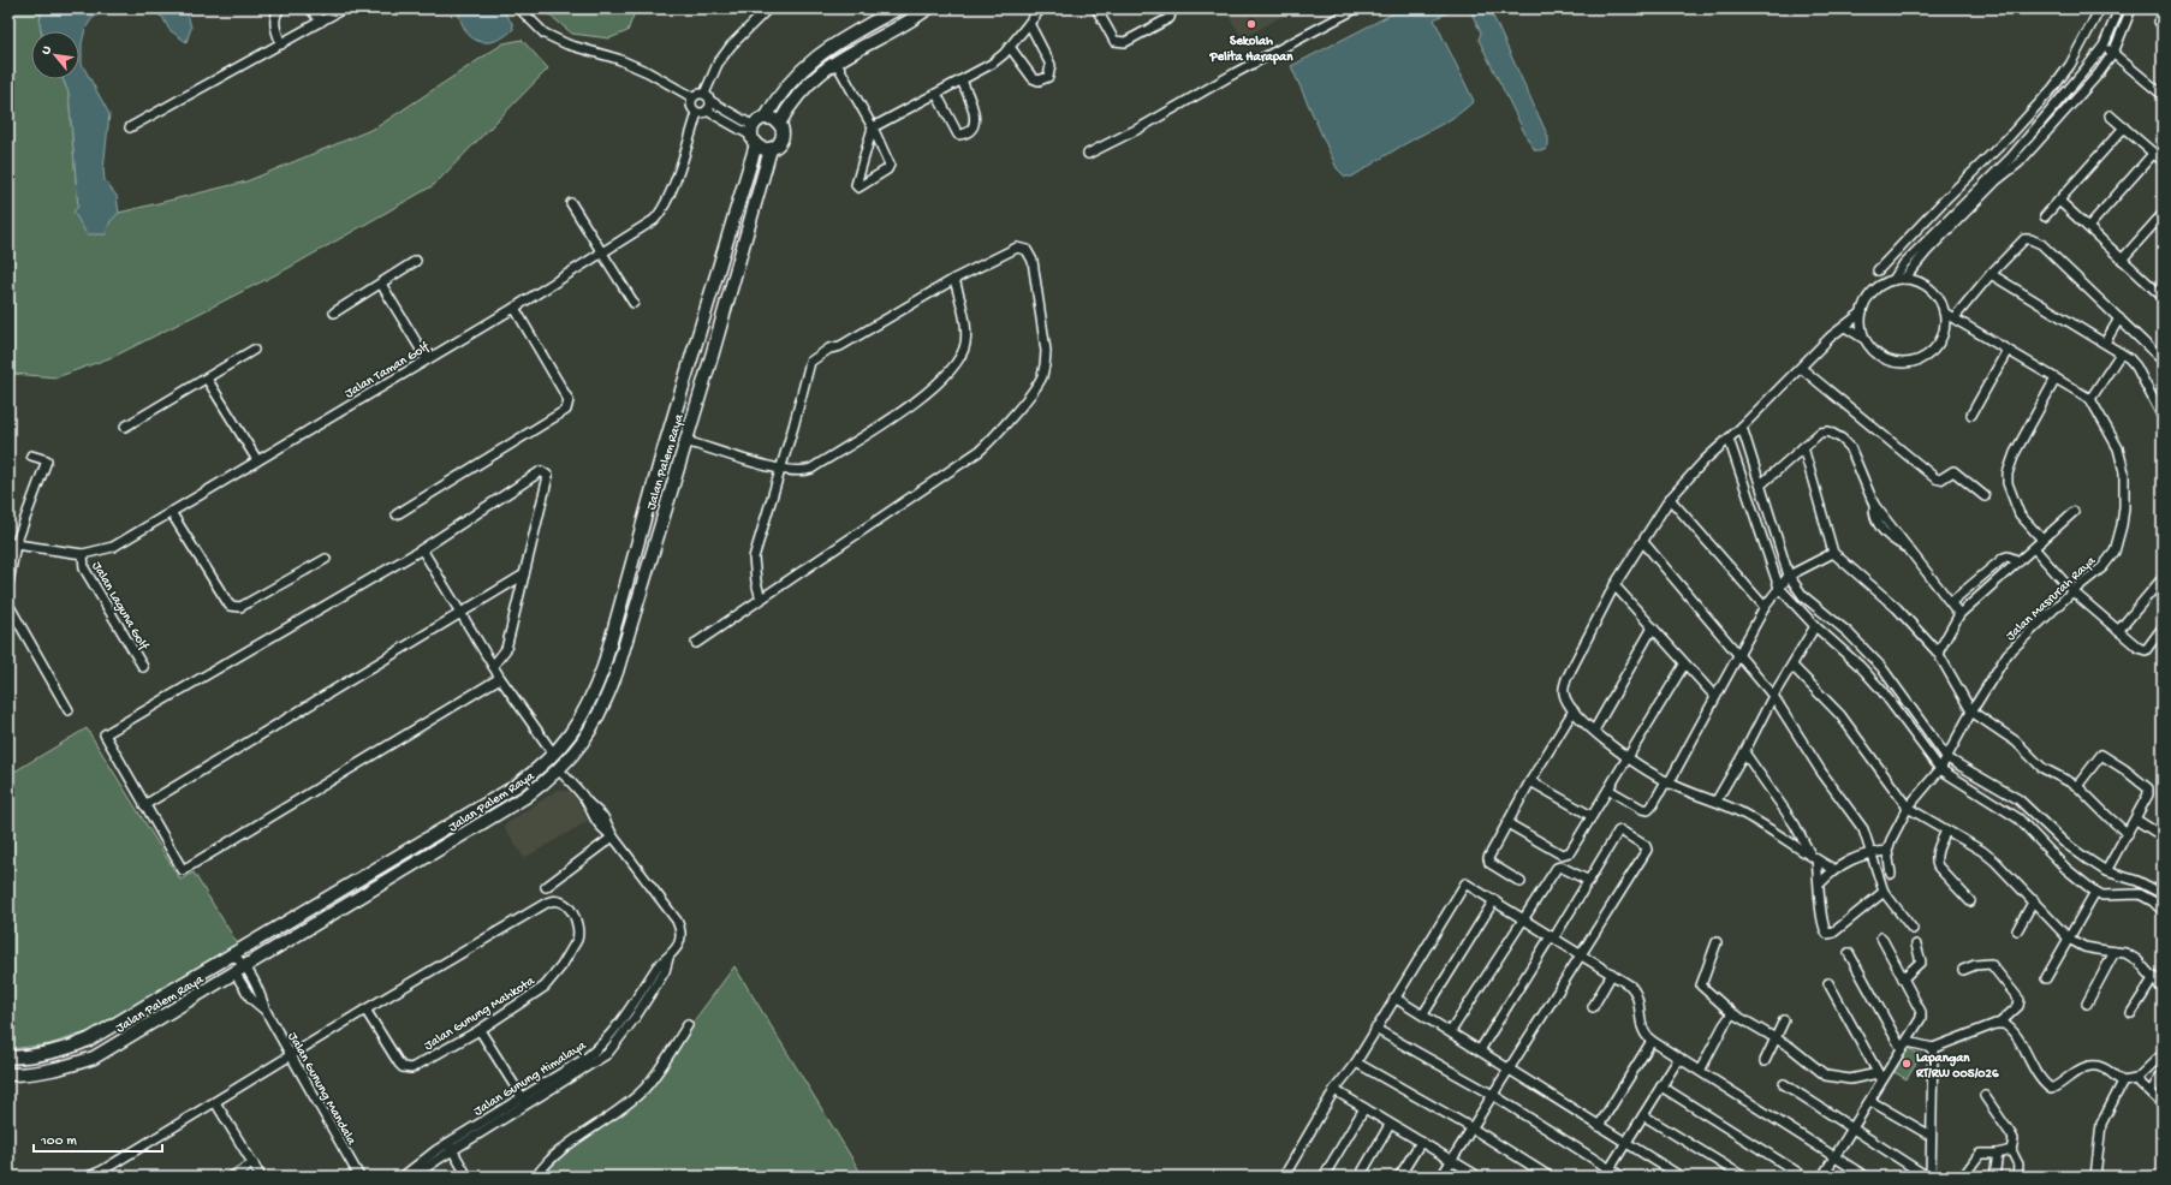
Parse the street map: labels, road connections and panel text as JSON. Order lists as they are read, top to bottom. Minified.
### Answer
{"streets":{"street":["Jalan Taman Golf","Jalan Palem Raya","Jalan Masrurah Raya","Jalan Laguna Golf","Jalan Gunung Mahkota","Jalan Gunung Himalaya","Jalan Gunung Mandala"]},"crossings":[["Jalan Taman Golf","Jalan Laguna Golf"],["Jalan Palem Raya","Jalan Gunung Himalaya"],["Jalan Palem Raya","Jalan Gunung Mandala"],["Jalan Gunung Mahkota","Jalan Gunung Mandala"]],"places":["Sekolah Pelita Harapan","Lapangan RT/RW 005/026"],"scale_bar":"100 m","north":"top left"}
